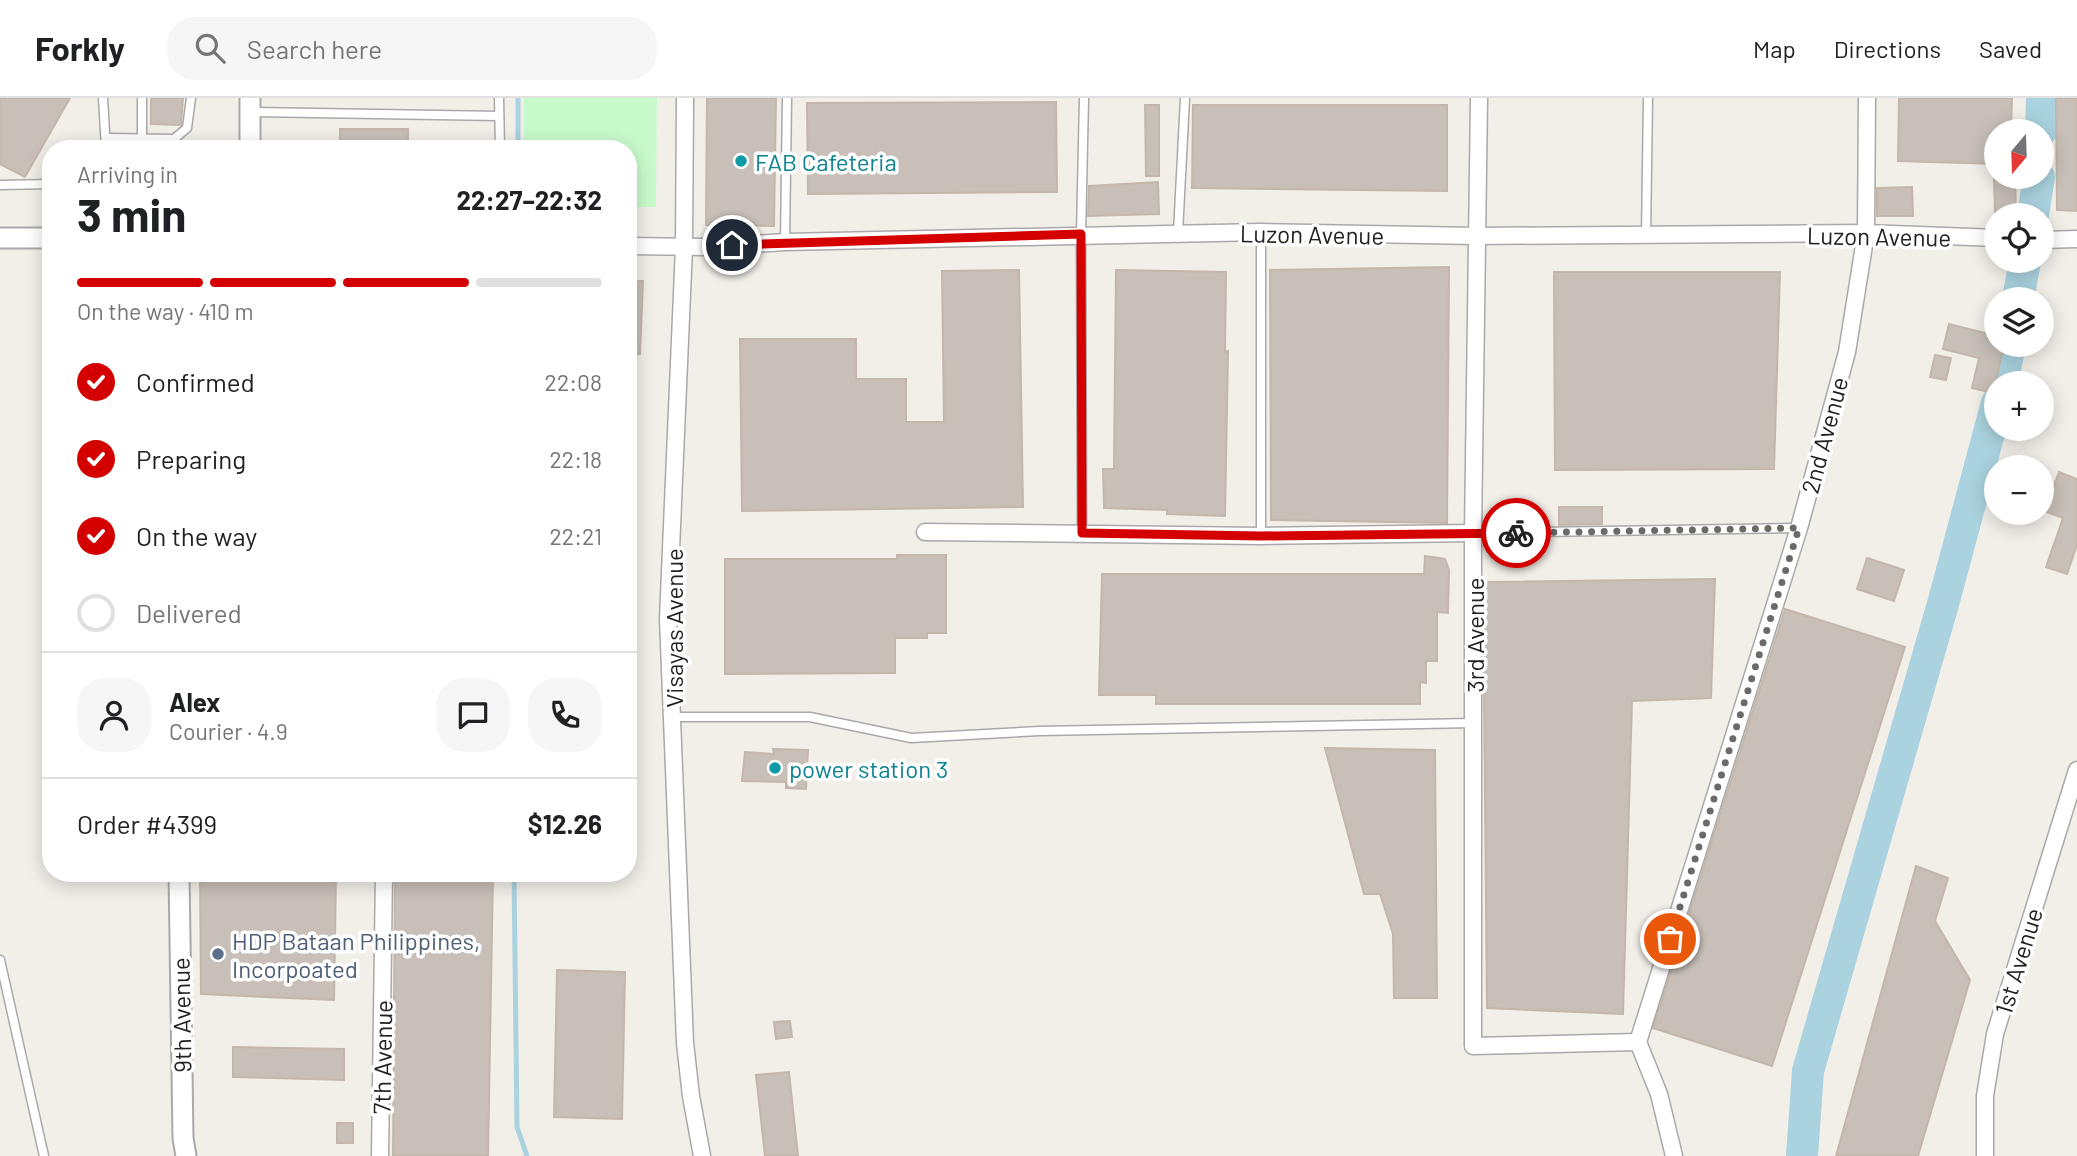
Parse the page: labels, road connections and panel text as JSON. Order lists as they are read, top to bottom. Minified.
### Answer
{"streets":{"street":["Luzon Avenue","2nd Avenue","Visayas Avenue","3rd Avenue","1st Avenue","9th Avenue","7th Avenue"]},"crossings":[["Luzon Avenue","2nd Avenue"],["Luzon Avenue","Visayas Avenue"],["Luzon Avenue","3rd Avenue"],["2nd Avenue","3rd Avenue"]],"places":["FAB Cafeteria","power station 3","HDP Bataan Philippines, Incorpoated"],"north":"bottom","page":{"header":"Forkly","search":"Search here","nav":["Map","Directions","Saved"],"map_buttons":["+","−"],"heading":["3 min","Arriving in","22:27–22:32"],"panel":["Alex","Courier · 4.9","Order #4399","$12.26"],"bar":"On the way · 410 m","list":[["Confirmed","22:08"],["Preparing","22:18"],["On the way","22:21"],"Delivered"]}}
